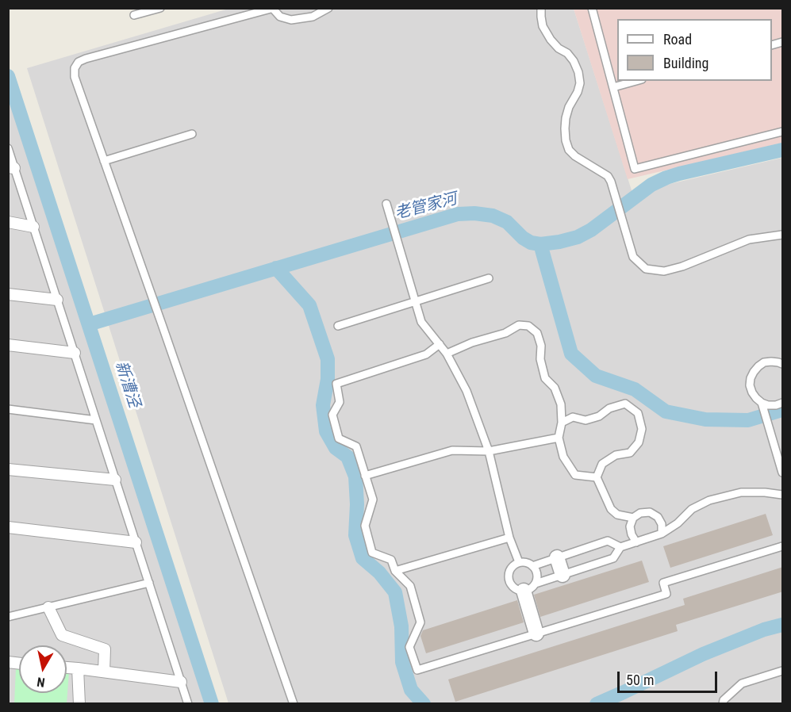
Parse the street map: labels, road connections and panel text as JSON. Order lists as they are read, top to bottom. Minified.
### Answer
{"water":["老管家河","新漕泾"],"legend":["Road","Building"],"scale_bar":"50 m","north":"bottom"}
